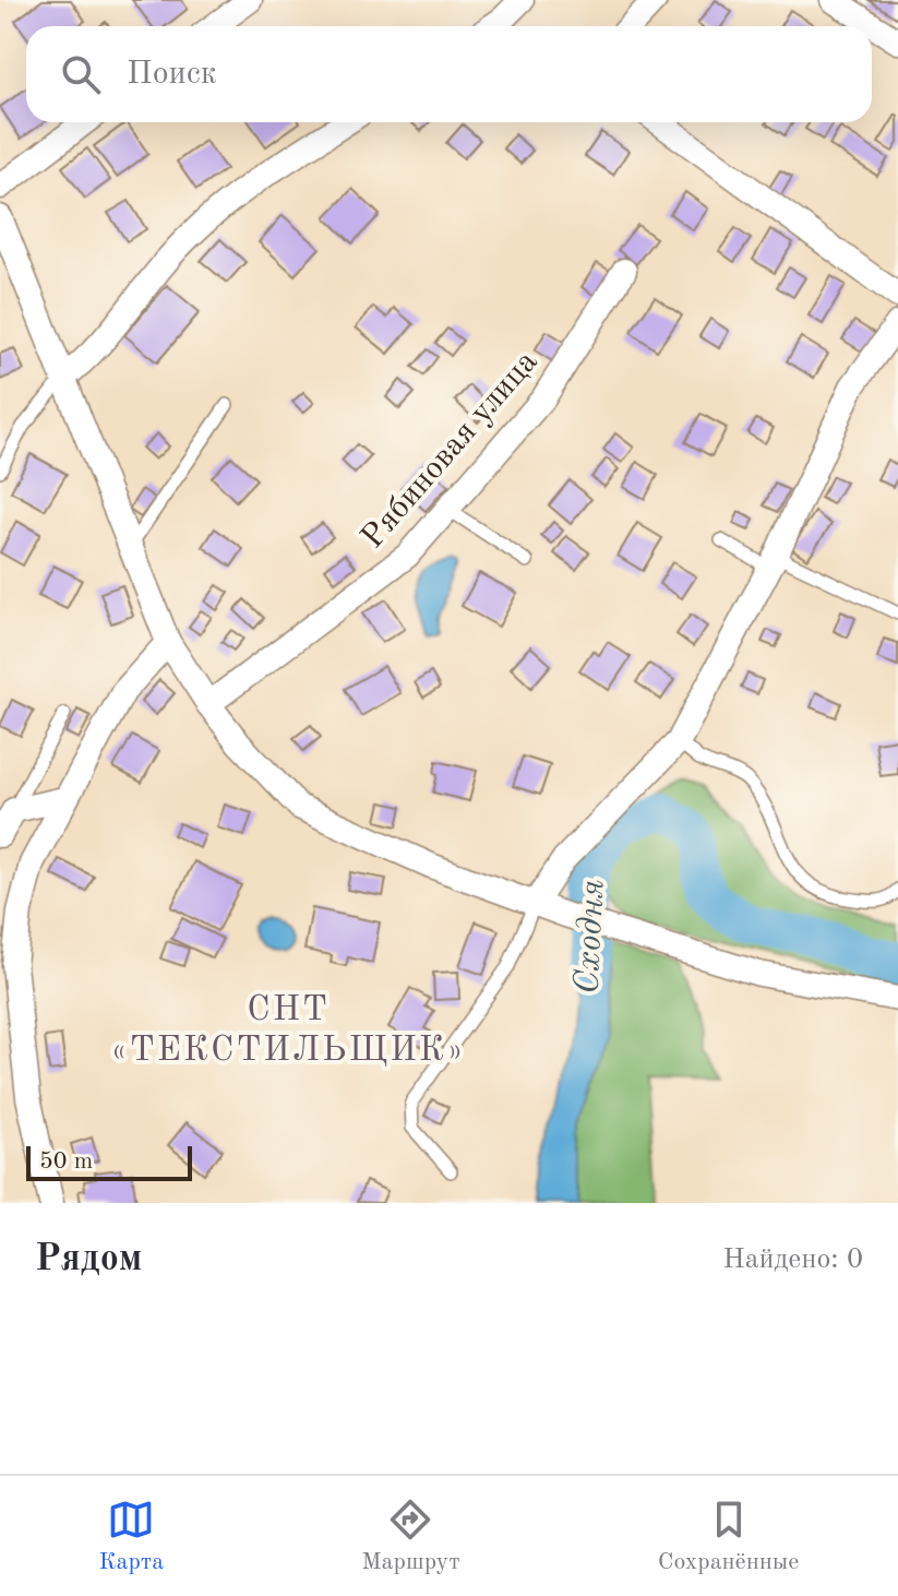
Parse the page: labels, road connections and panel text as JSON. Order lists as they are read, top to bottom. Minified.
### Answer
{"streets":{"street":["Рябиновая улица"]},"districts":["СНТ «ТЕКСТИЛЬЩИК»"],"water":["Сходня"],"scale_bar":"50 m","page":{"search":"Поиск","scale":"50 m","heading":["Рядом","Найдено: 0"],"nav":["Карта","Маршрут","Сохранённые"]}}
